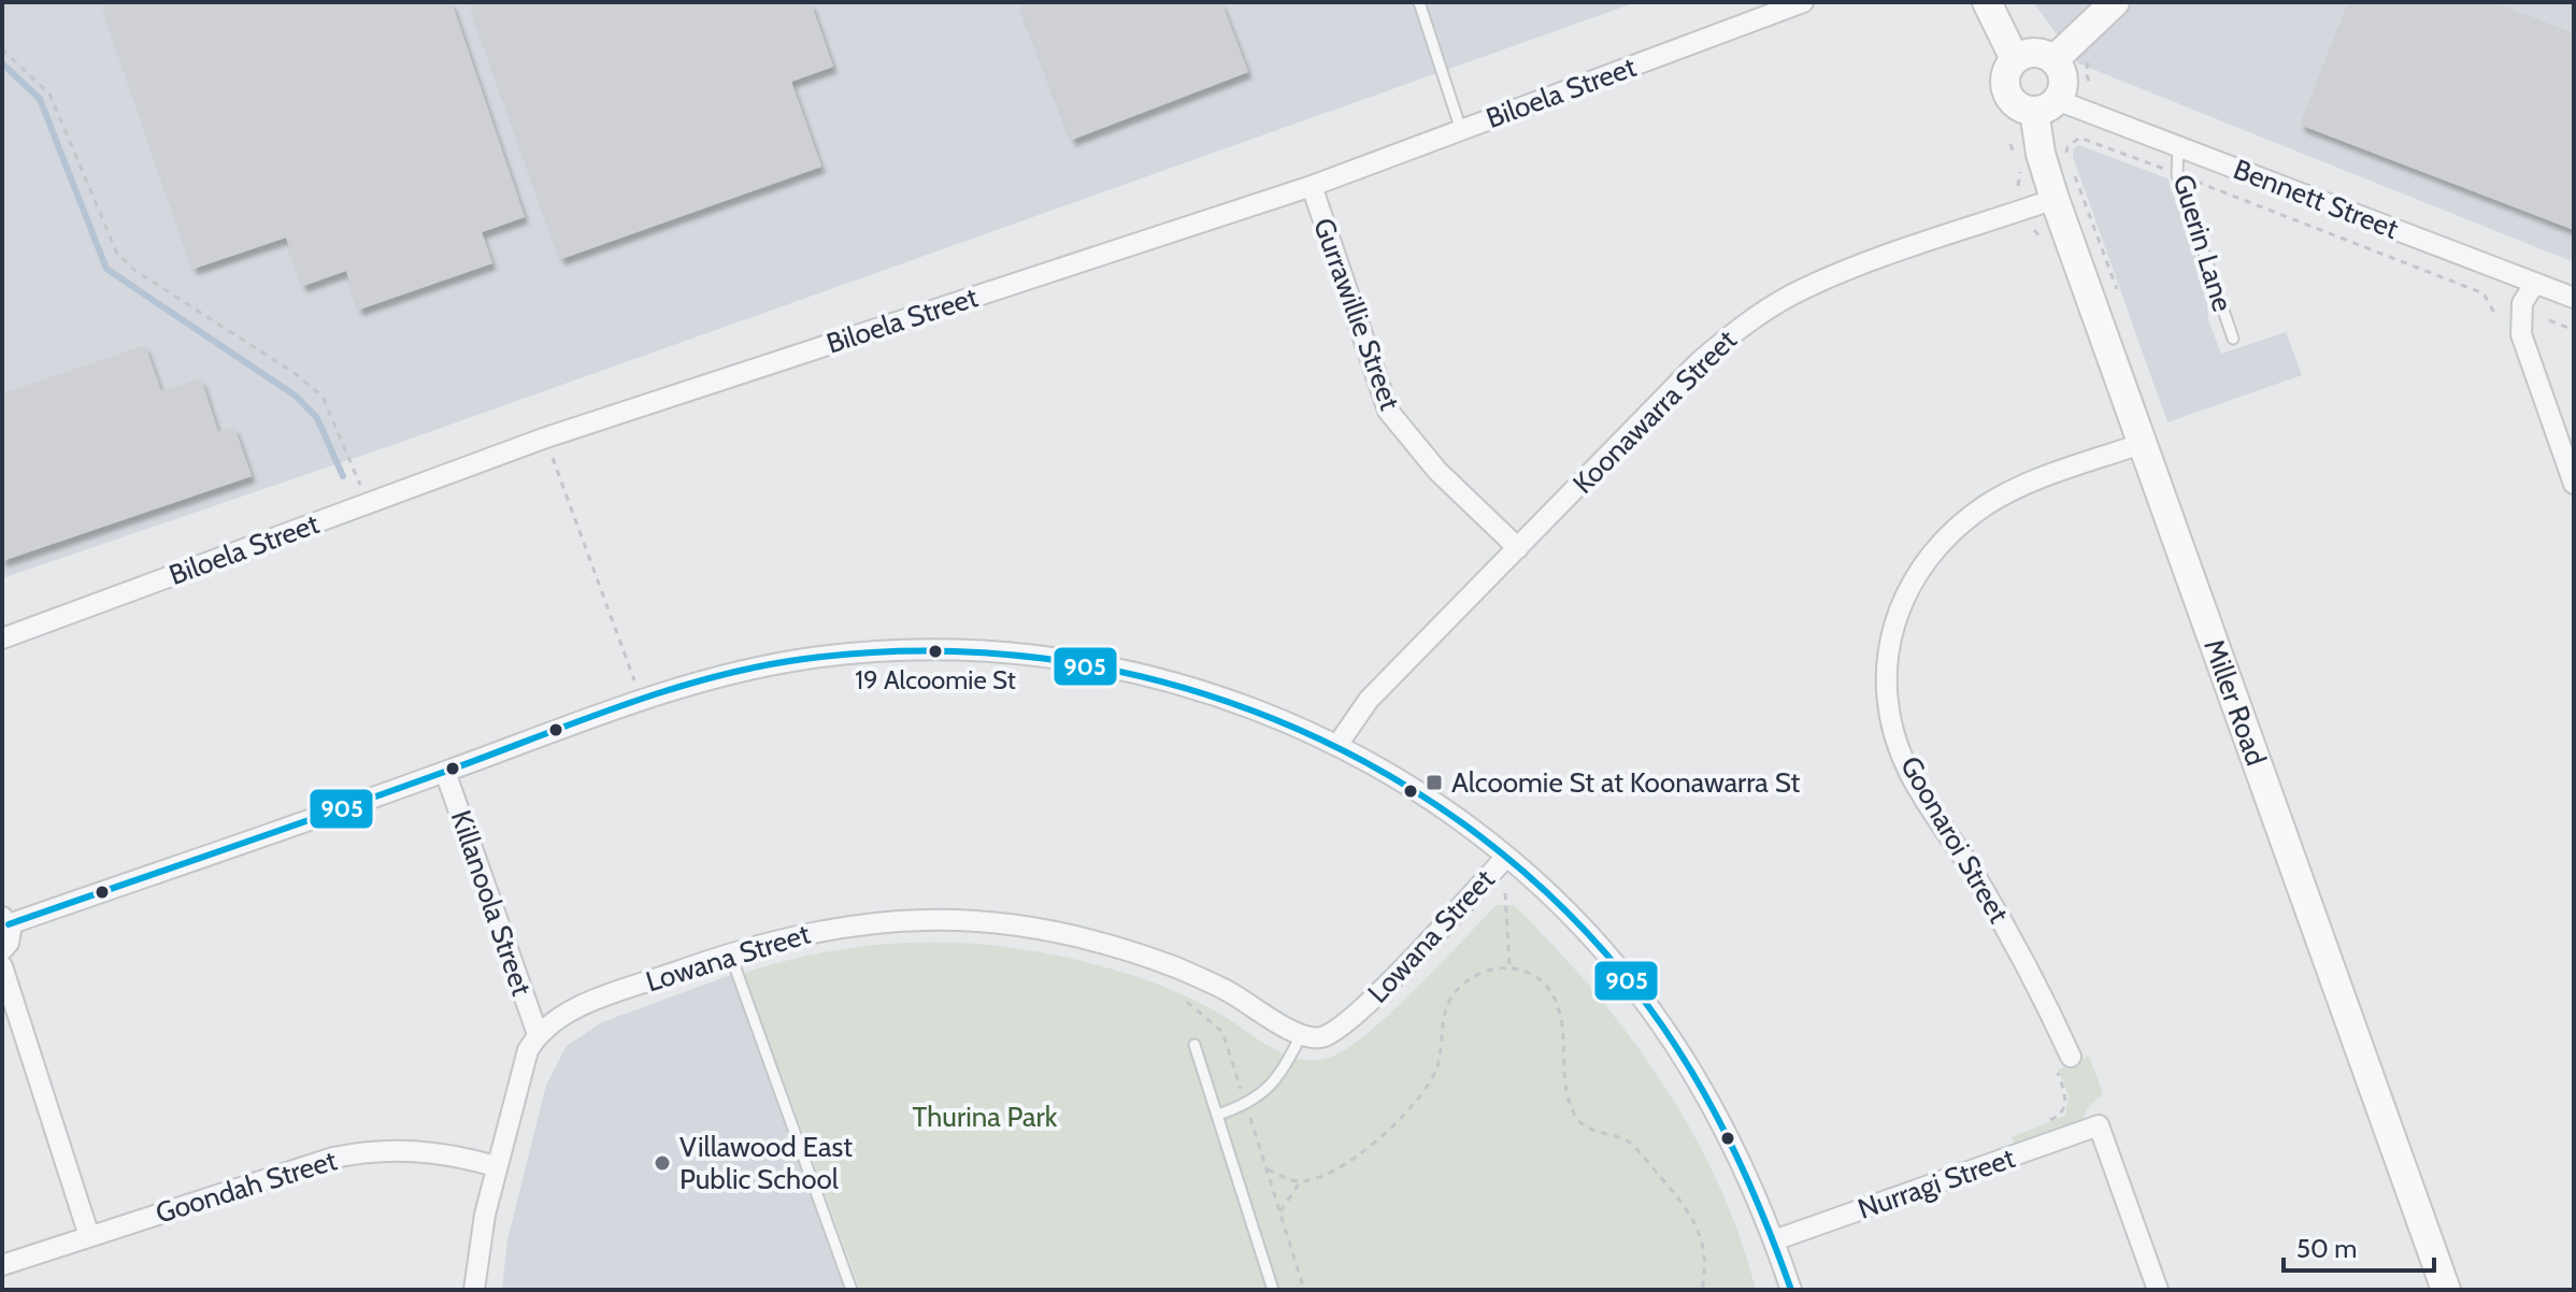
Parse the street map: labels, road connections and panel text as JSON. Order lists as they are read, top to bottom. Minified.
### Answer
{"streets":{"main road":["Miller Road"],"street":["Biloela Street","Bennett Street","Gurrawillie Street","Koonawarra Street","Goonaroi Street","Killanoola Street","Lowana Street","Nurragi Street","Goondah Street"],"lane":["Guerin Lane"]},"crossings":[["Biloela Street","Gurrawillie Street"],["Bennett Street","Guerin Lane"],["Bennett Street","Miller Road"],["Gurrawillie Street","Koonawarra Street"],["Koonawarra Street","Miller Road"],["Miller Road","Goonaroi Street"],["Killanoola Street","Lowana Street"]],"parks":["Thurina Park"],"places":{"other":["19 Alcoomie St","Villawood East Public School"],"transit":["Alcoomie St at Koonawarra St"]},"lines":["transit line 905"],"scale_bar":"50 m"}
